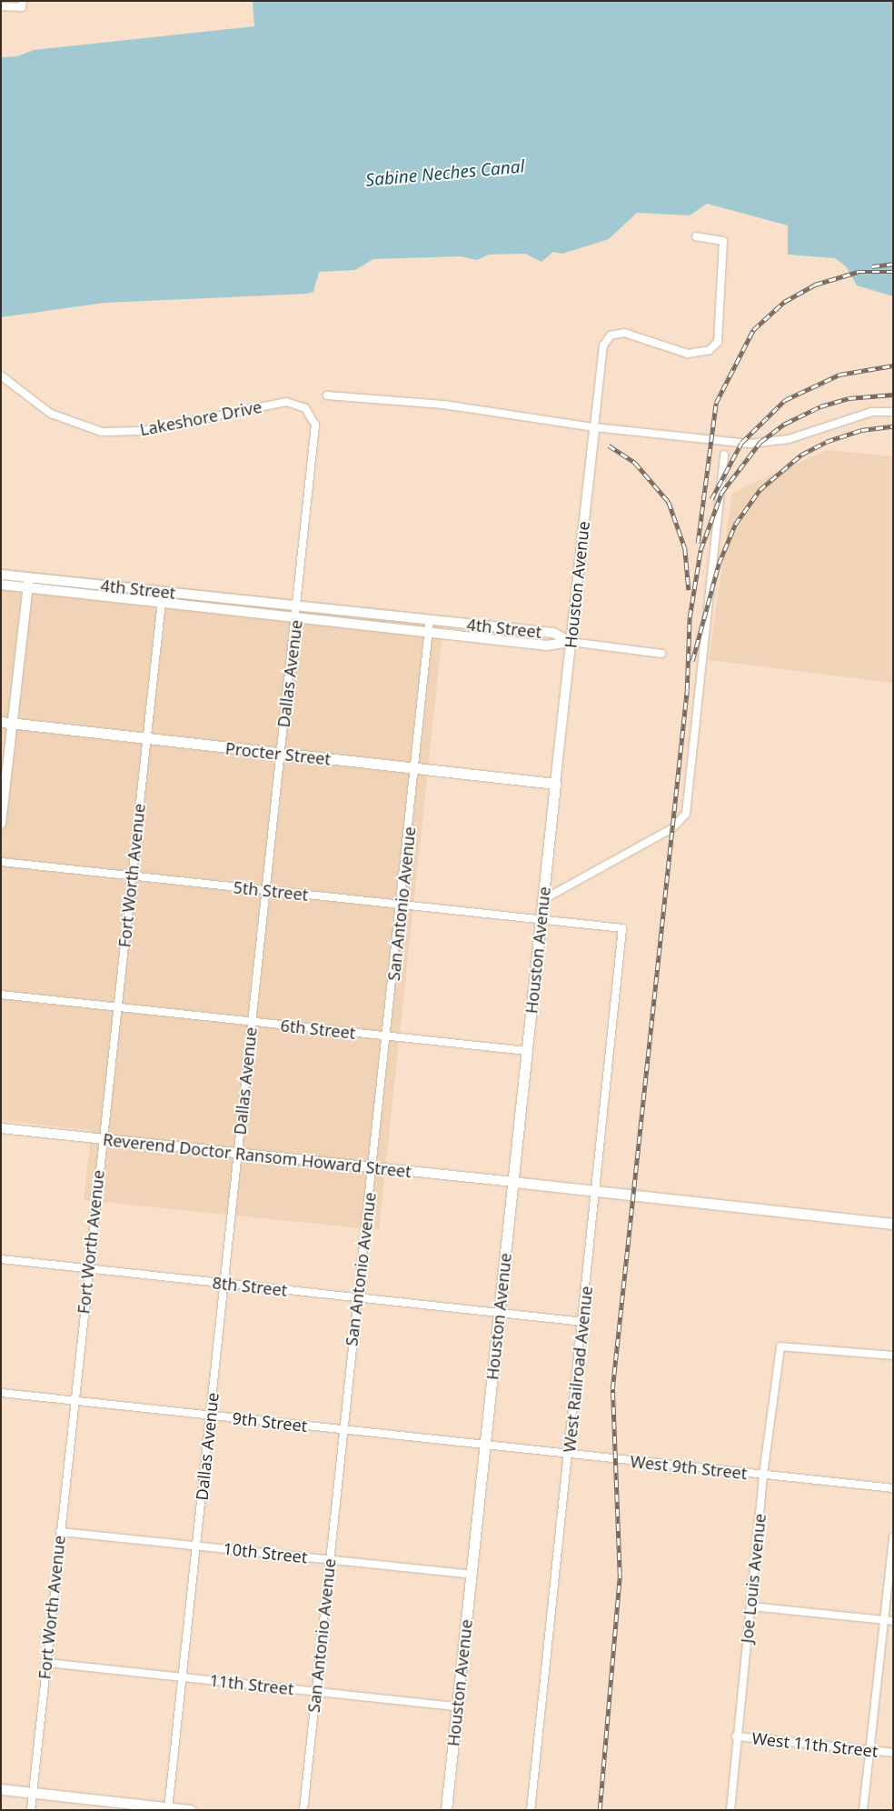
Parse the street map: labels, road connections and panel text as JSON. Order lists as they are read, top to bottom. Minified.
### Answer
{"streets":{"main road":["Houston Avenue","Procter Street"],"street":["Lakeshore Drive","4th Street","Dallas Avenue","Fort Worth Avenue","5th Street","San Antonio Avenue","6th Street","Reverend Doctor Ransom Howard Street","8th Street","West Railroad Avenue","9th Street","West 9th Street","10th Street","Joe Louis Avenue","11th Street","West 11th Street"]},"crossings":[["Lakeshore Drive","Dallas Avenue"],["Houston Avenue","4th Street"],["Houston Avenue","Procter Street"],["Houston Avenue","5th Street"],["Houston Avenue","6th Street"],["Houston Avenue","Reverend Doctor Ransom Howard Street"],["Houston Avenue","8th Street"],["Houston Avenue","9th Street"],["Houston Avenue","West 9th Street"],["Houston Avenue","10th Street"],["Houston Avenue","11th Street"],["4th Street","Dallas Avenue"],["4th Street","Fort Worth Avenue"],["4th Street","San Antonio Avenue"],["Dallas Avenue","Procter Street"],["Dallas Avenue","5th Street"],["Dallas Avenue","6th Street"],["Dallas Avenue","Reverend Doctor Ransom Howard Street"],["Dallas Avenue","8th Street"],["Dallas Avenue","9th Street"],["Dallas Avenue","10th Street"],["Dallas Avenue","11th Street"],["Procter Street","Fort Worth Avenue"],["Procter Street","San Antonio Avenue"],["Fort Worth Avenue","5th Street"],["Fort Worth Avenue","6th Street"],["Fort Worth Avenue","Reverend Doctor Ransom Howard Street"],["Fort Worth Avenue","8th Street"],["Fort Worth Avenue","9th Street"],["Fort Worth Avenue","10th Street"],["Fort Worth Avenue","11th Street"],["5th Street","San Antonio Avenue"],["5th Street","West Railroad Avenue"],["San Antonio Avenue","6th Street"],["San Antonio Avenue","Reverend Doctor Ransom Howard Street"],["San Antonio Avenue","8th Street"],["San Antonio Avenue","9th Street"],["San Antonio Avenue","10th Street"],["San Antonio Avenue","11th Street"],["8th Street","West Railroad Avenue"],["West Railroad Avenue","West 9th Street"],["9th Street","West 9th Street"],["West 9th Street","Joe Louis Avenue"],["Joe Louis Avenue","West 11th Street"]],"water":["Sabine Neches Canal"]}
